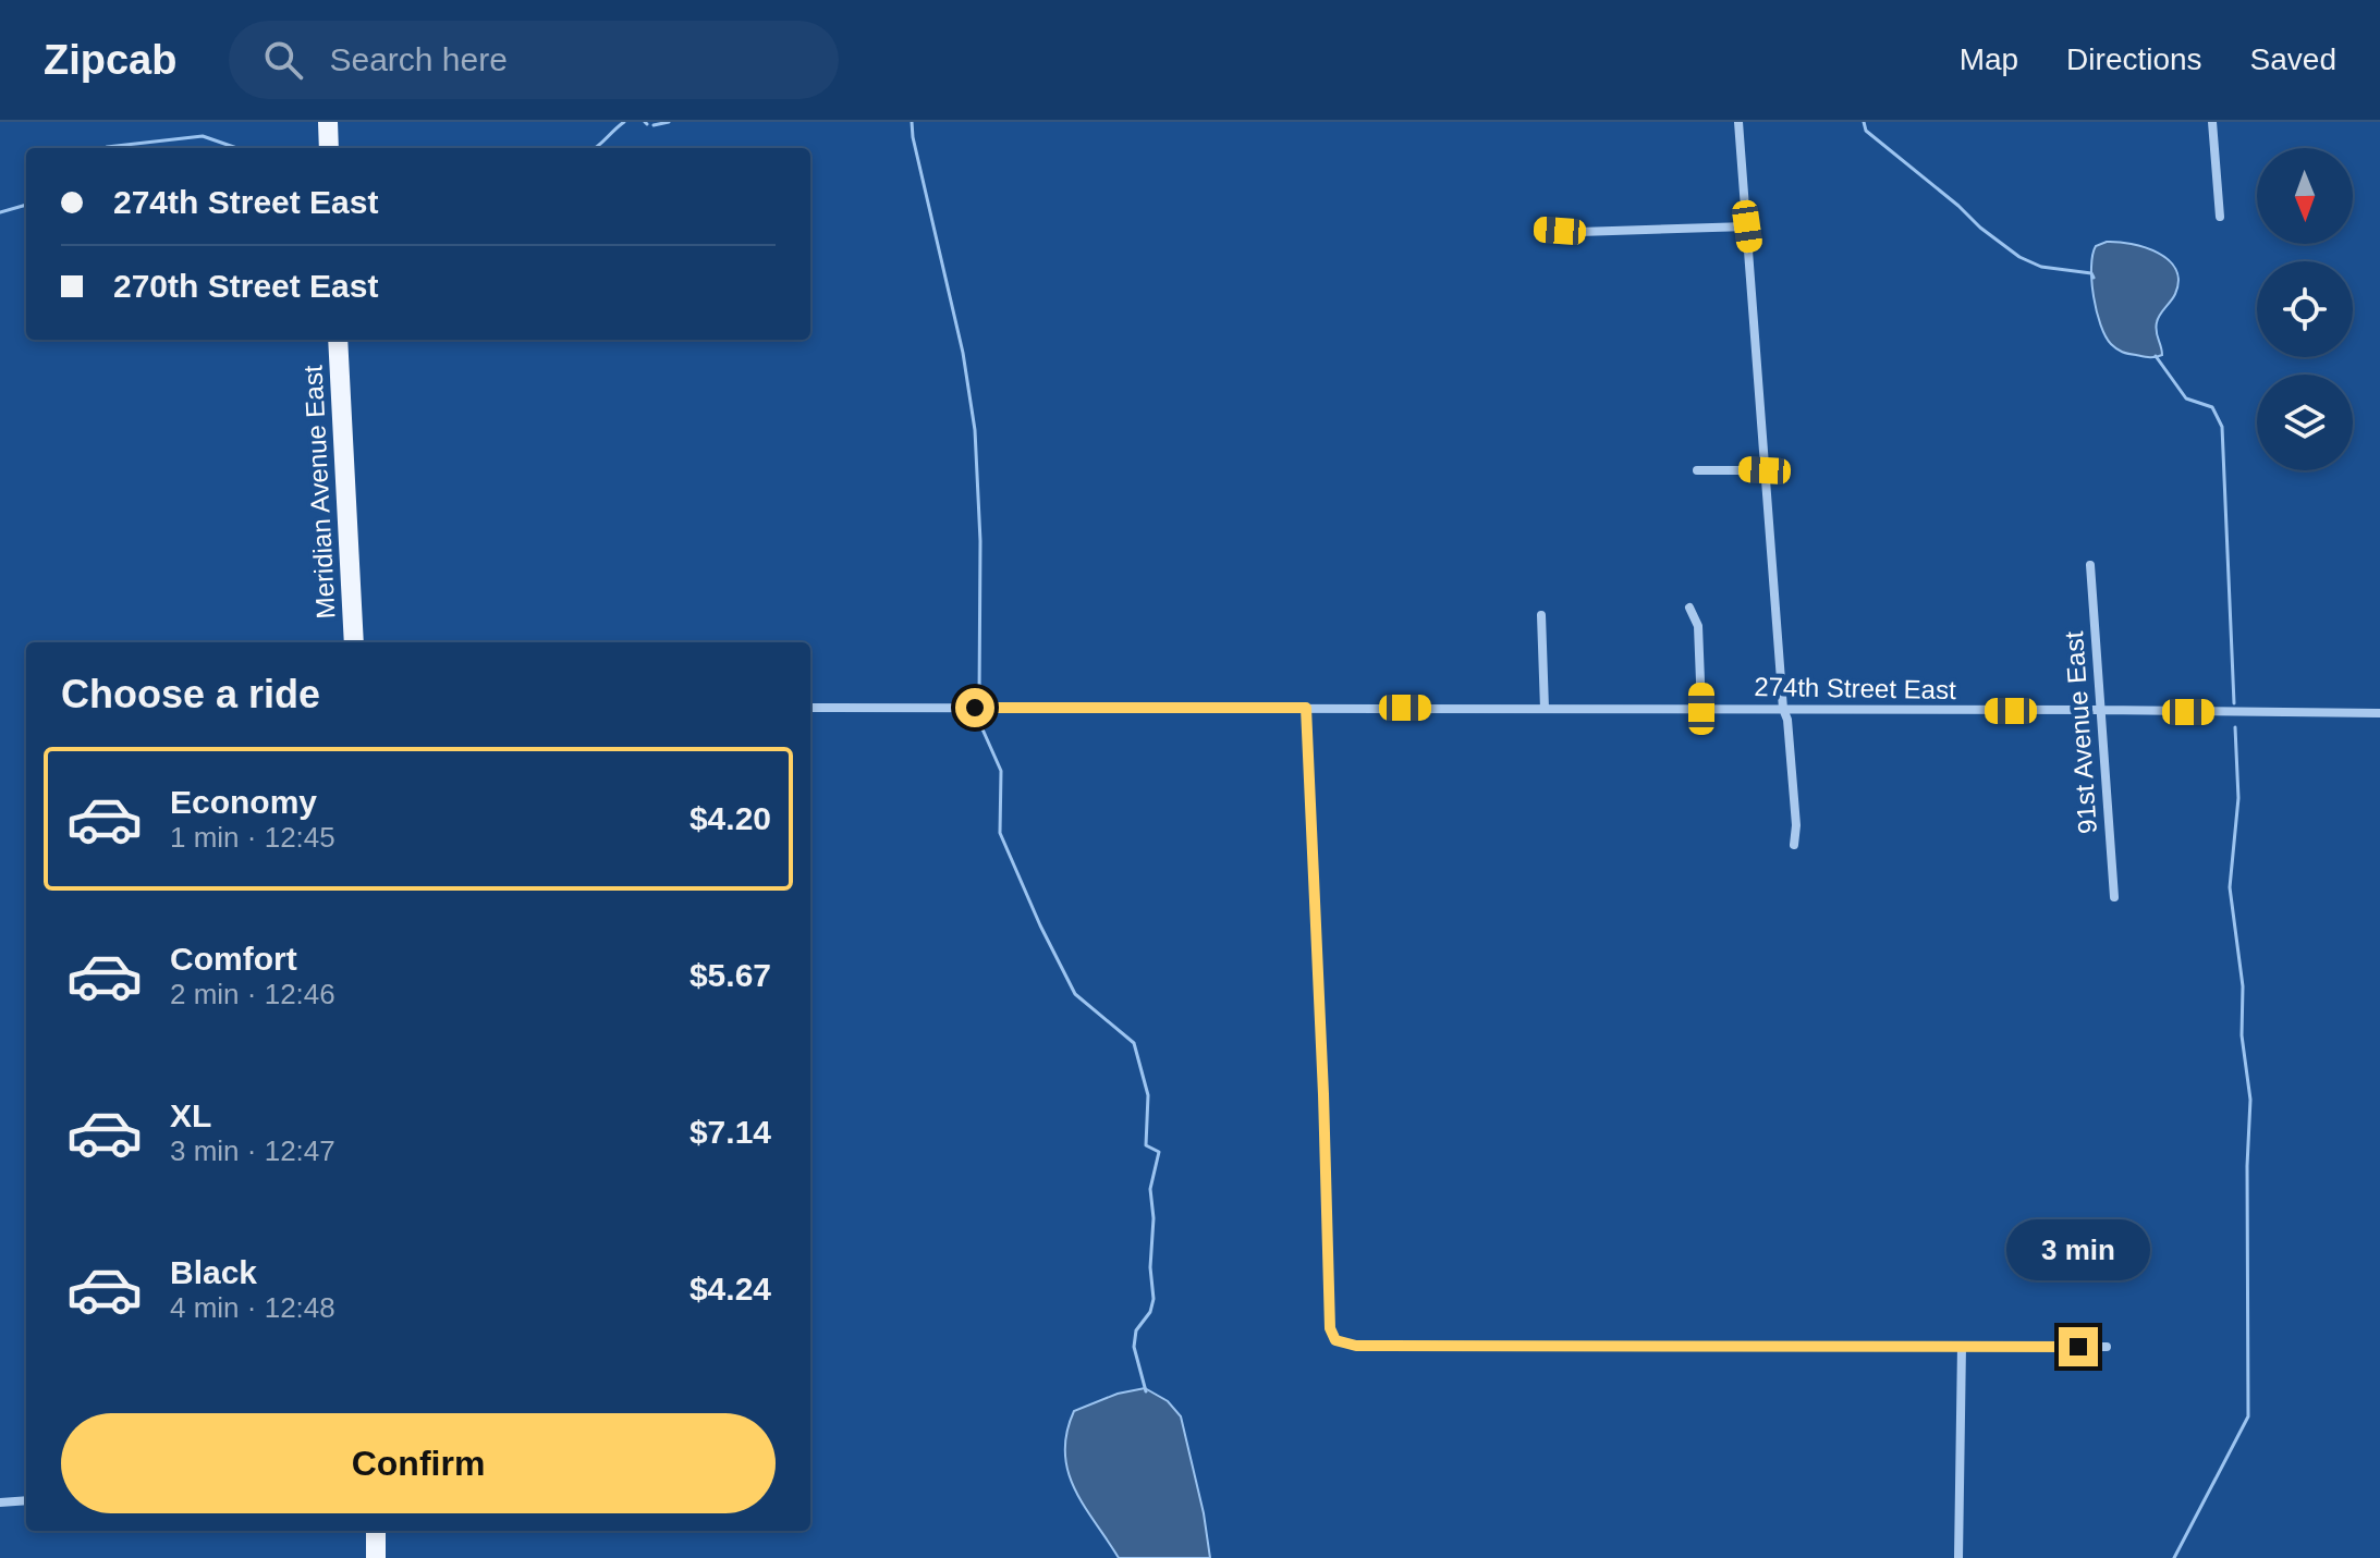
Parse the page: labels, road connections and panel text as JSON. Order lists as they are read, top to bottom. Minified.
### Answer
{"streets":{"main road":["Meridian Avenue East"],"street":["274th Street East","91st Avenue East"]},"crossings":[["274th Street East","91st Avenue East"]],"north":"bottom","page":{"header":"Zipcab","search":"Search here","nav":["Map","Directions","Saved"],"banner":["274th Street East","270th Street East"],"heading":"Choose a ride","list":[{"name":"Economy","note":"1 min · 12:45","value":"$4.20"},{"name":"Comfort","note":"2 min · 12:46","value":"$5.67"},{"name":"XL","note":"3 min · 12:47","value":"$7.14"},{"name":"Black","note":"4 min · 12:48","value":"$4.24"}],"bubble":"3 min","buttons":"Confirm"}}
